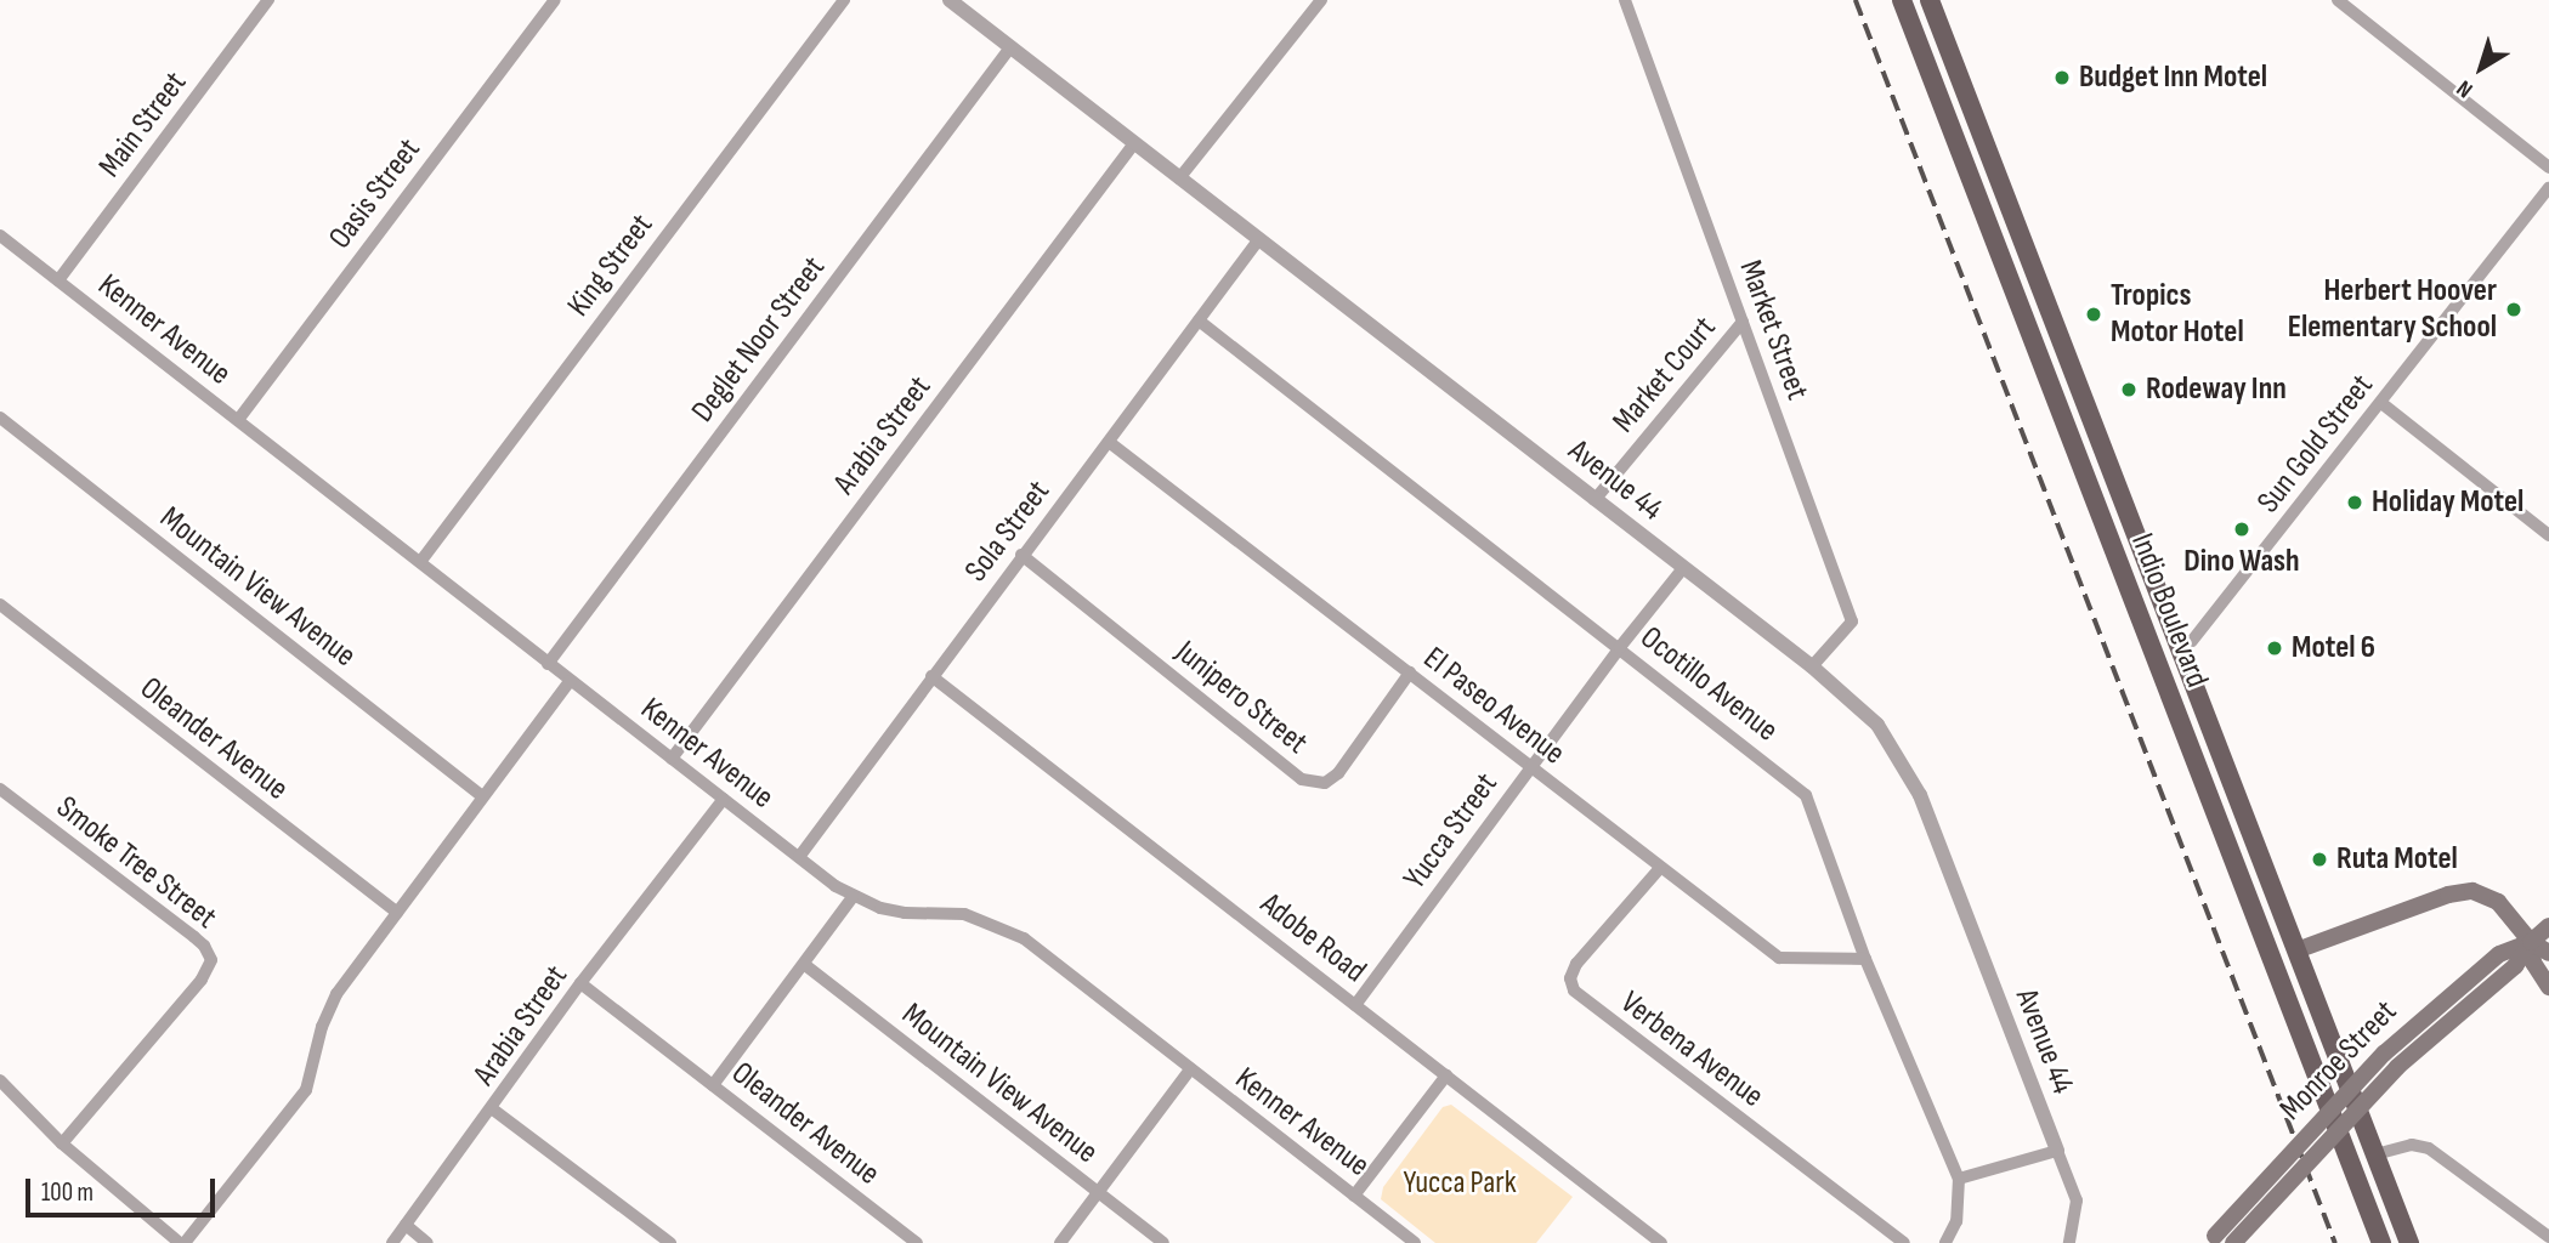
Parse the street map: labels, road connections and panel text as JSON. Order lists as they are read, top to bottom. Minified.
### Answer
{"streets":{"main road":["Indio Boulevard","Monroe Street"],"street":["Main Street","Oasis Street","King Street","Kenner Avenue","Market Street","Deglet Noor Street","Market Court","Arabia Street","Sun Gold Street","Avenue 44","Sola Street","Mountain View Avenue","Ocotillo Avenue","Junipero Street","El Paseo Avenue","Oleander Avenue","Yucca Street","Smoke Tree Street","Adobe Road","Verbena Avenue"]},"crossings":[["Main Street","Kenner Avenue"],["Oasis Street","Kenner Avenue"],["King Street","Kenner Avenue"],["Kenner Avenue","Deglet Noor Street"],["Kenner Avenue","Arabia Street"],["Kenner Avenue","Sola Street"],["Market Street","Market Court"],["Market Street","Avenue 44"],["Deglet Noor Street","Avenue 44"],["Market Court","Avenue 44"],["Arabia Street","Avenue 44"],["Arabia Street","Oleander Avenue"],["Sun Gold Street","Indio Boulevard"],["Avenue 44","Sola Street"],["Avenue 44","Yucca Street"],["Sola Street","Ocotillo Avenue"],["Sola Street","Junipero Street"],["Sola Street","El Paseo Avenue"],["Sola Street","Adobe Road"],["Ocotillo Avenue","El Paseo Avenue"],["Ocotillo Avenue","Yucca Street"],["Junipero Street","El Paseo Avenue"],["El Paseo Avenue","Yucca Street"],["El Paseo Avenue","Verbena Avenue"],["Yucca Street","Adobe Road"]],"parks":["Yucca Park"],"places":["Budget Inn Motel","Herbert Hoover Elementary School","Tropics Motor Hotel","Rodeway Inn","Holiday Motel","Dino Wash","Motel 6","Ruta Motel"],"scale_bar":"100 m","north":"bottom left"}
